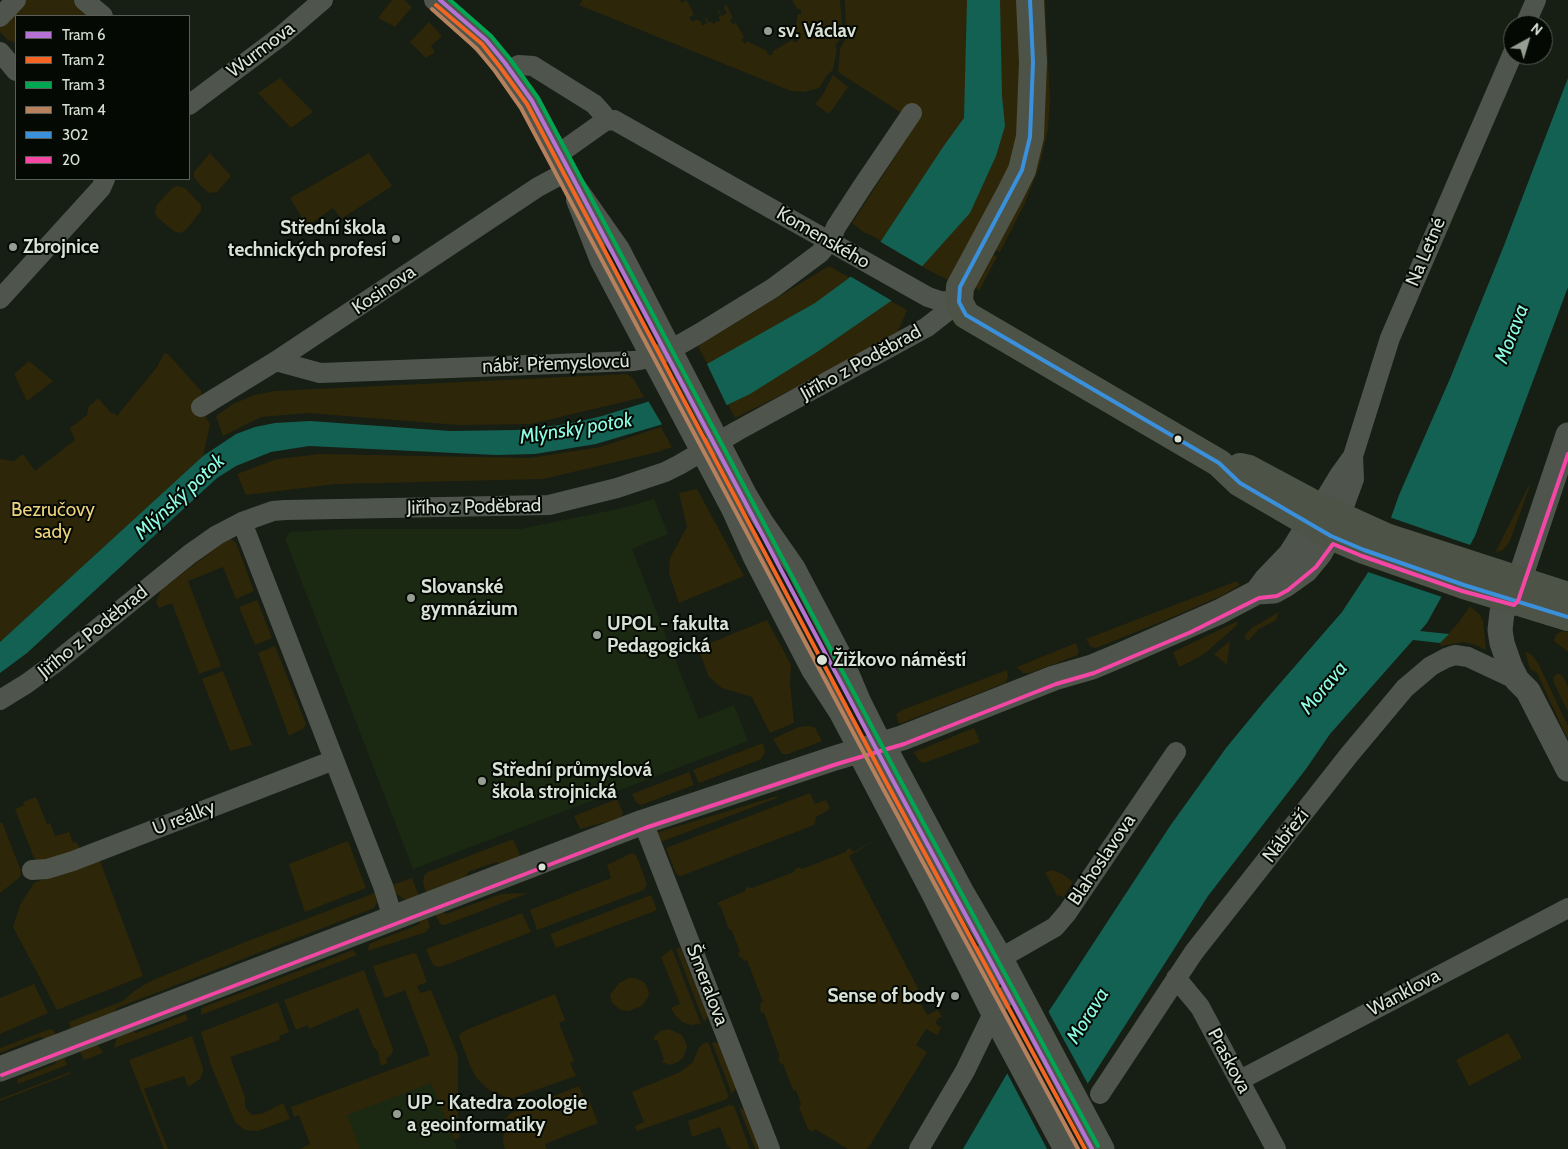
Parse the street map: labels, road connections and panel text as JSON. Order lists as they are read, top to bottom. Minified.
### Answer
{"streets":{"street":["Wurmova","Komenského","Na Letné","Kosinova","Jiřího z Poděbrad","nábř. Přemyslovců","U reálky","Nábřeží","Blahoslavova","Šmeralova","Wanklova","Praskova"]},"crossings":[["Komenského","Kosinova"],["Komenského","Jiřího z Poděbrad"],["Komenského","nábř. Přemyslovců"],["Kosinova","nábř. Přemyslovců"],["Nábřeží","Praskova"],["Wanklova","Praskova"]],"water":["Morava","Mlýnský potok"],"parks":["Bezručovy sady"],"places":["sv. Václav","Střední škola technických profesí","Zbrojnice","Slovanské gymnázium","UPOL - fakulta Pedagogická","Žižkovo náměstí","Střední průmyslová škola strojnická","Sense of body","UP - Katedra zoologie a geoinformatiky"],"lines":["tram line 6","tram line 3","transit line 302","tram line 2","tram line 4","transit line 20"],"legend":["Tram 6","Tram 2","Tram 3","Tram 4","302","20"],"north":"top right"}
